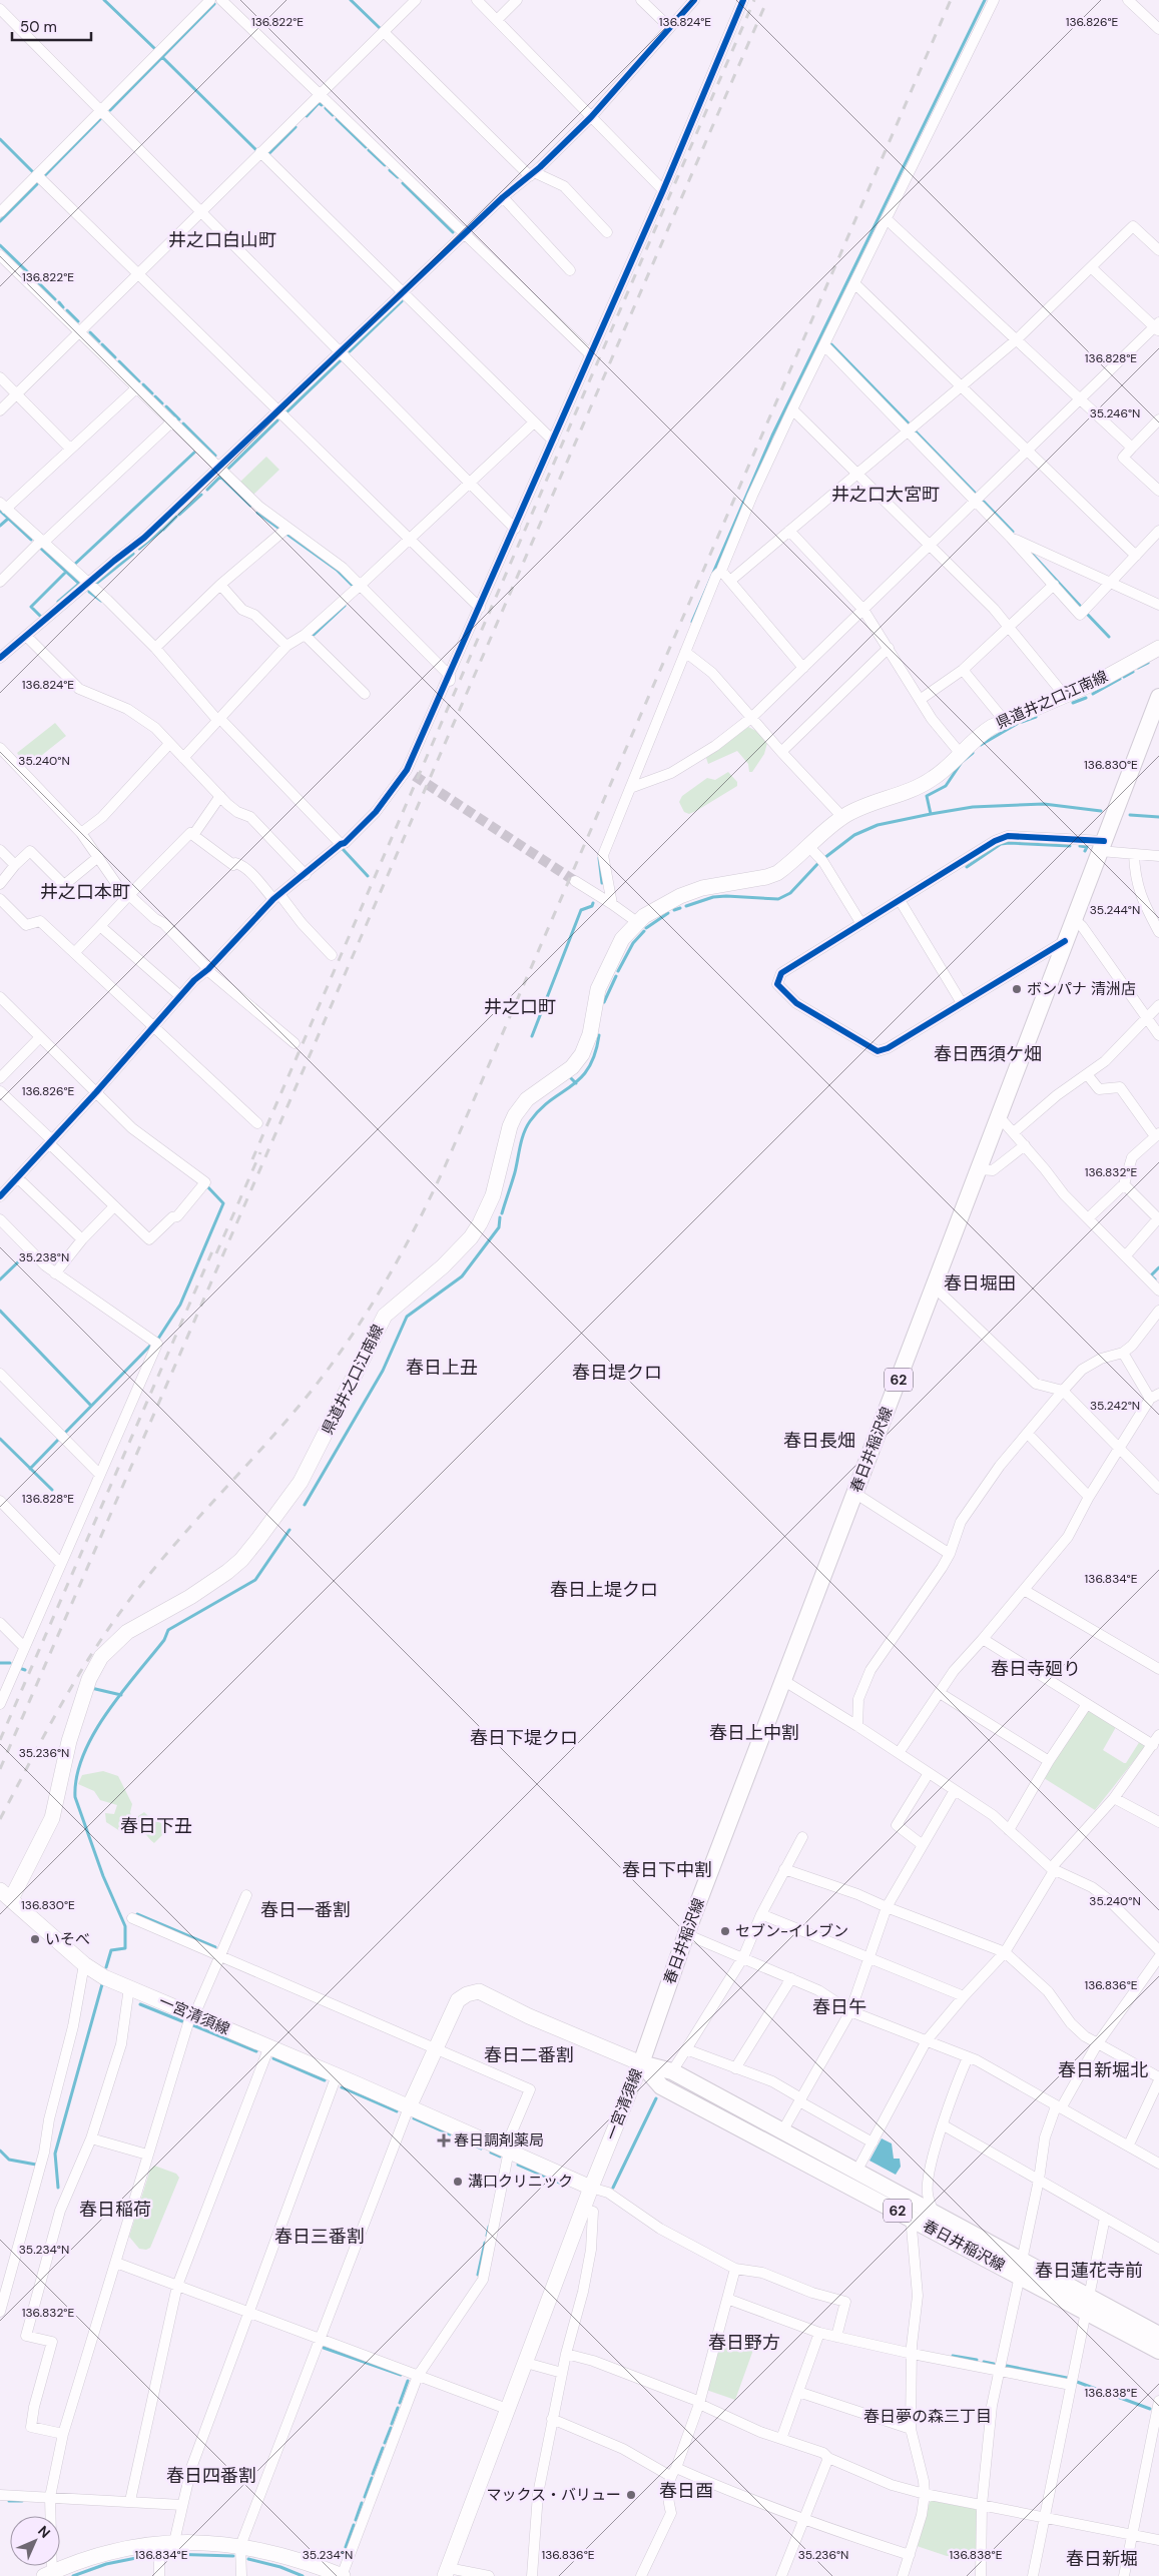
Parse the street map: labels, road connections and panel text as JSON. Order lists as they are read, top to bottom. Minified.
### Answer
{"streets":{"main road":["県道井之口江南線","62","春日井稲沢線","一宮清須線"]},"crossings":[["県道井之口江南線","一宮清須線"],["春日井稲沢線","一宮清須線"]],"districts":["井之口白山町","井之口大宮町","井之口本町","井之口町","春日西須ケ畑","春日堀田","春日上丑","春日堤クロ","春日長畑","春日上堤クロ","春日寺廻り","春日上中割","春日下堤クロ","春日下丑","春日下中割","春日一番割","春日午","春日二番割","春日新堀北","春日稲荷","春日三番割","春日蓮花寺前","春日野方","春日夢の森三丁目","春日四番割","春日酉","春日新堀"],"places":{"other":["ボンパナ 清洲店","セブン-イレブン","いそべ","溝口クリニック","マックス・バリュー"],"health":["春日調剤薬局"]},"scale_bar":"50 m","north":"top right","coordinates":["136.822°E","136.824°E","136.826°E","136.828°E","35.246°N","35.240°N","136.830°E","35.244°N","136.832°E","35.238°N","35.242°N","136.834°E","35.236°N","136.836°E","35.234°N","136.838°E"]}
